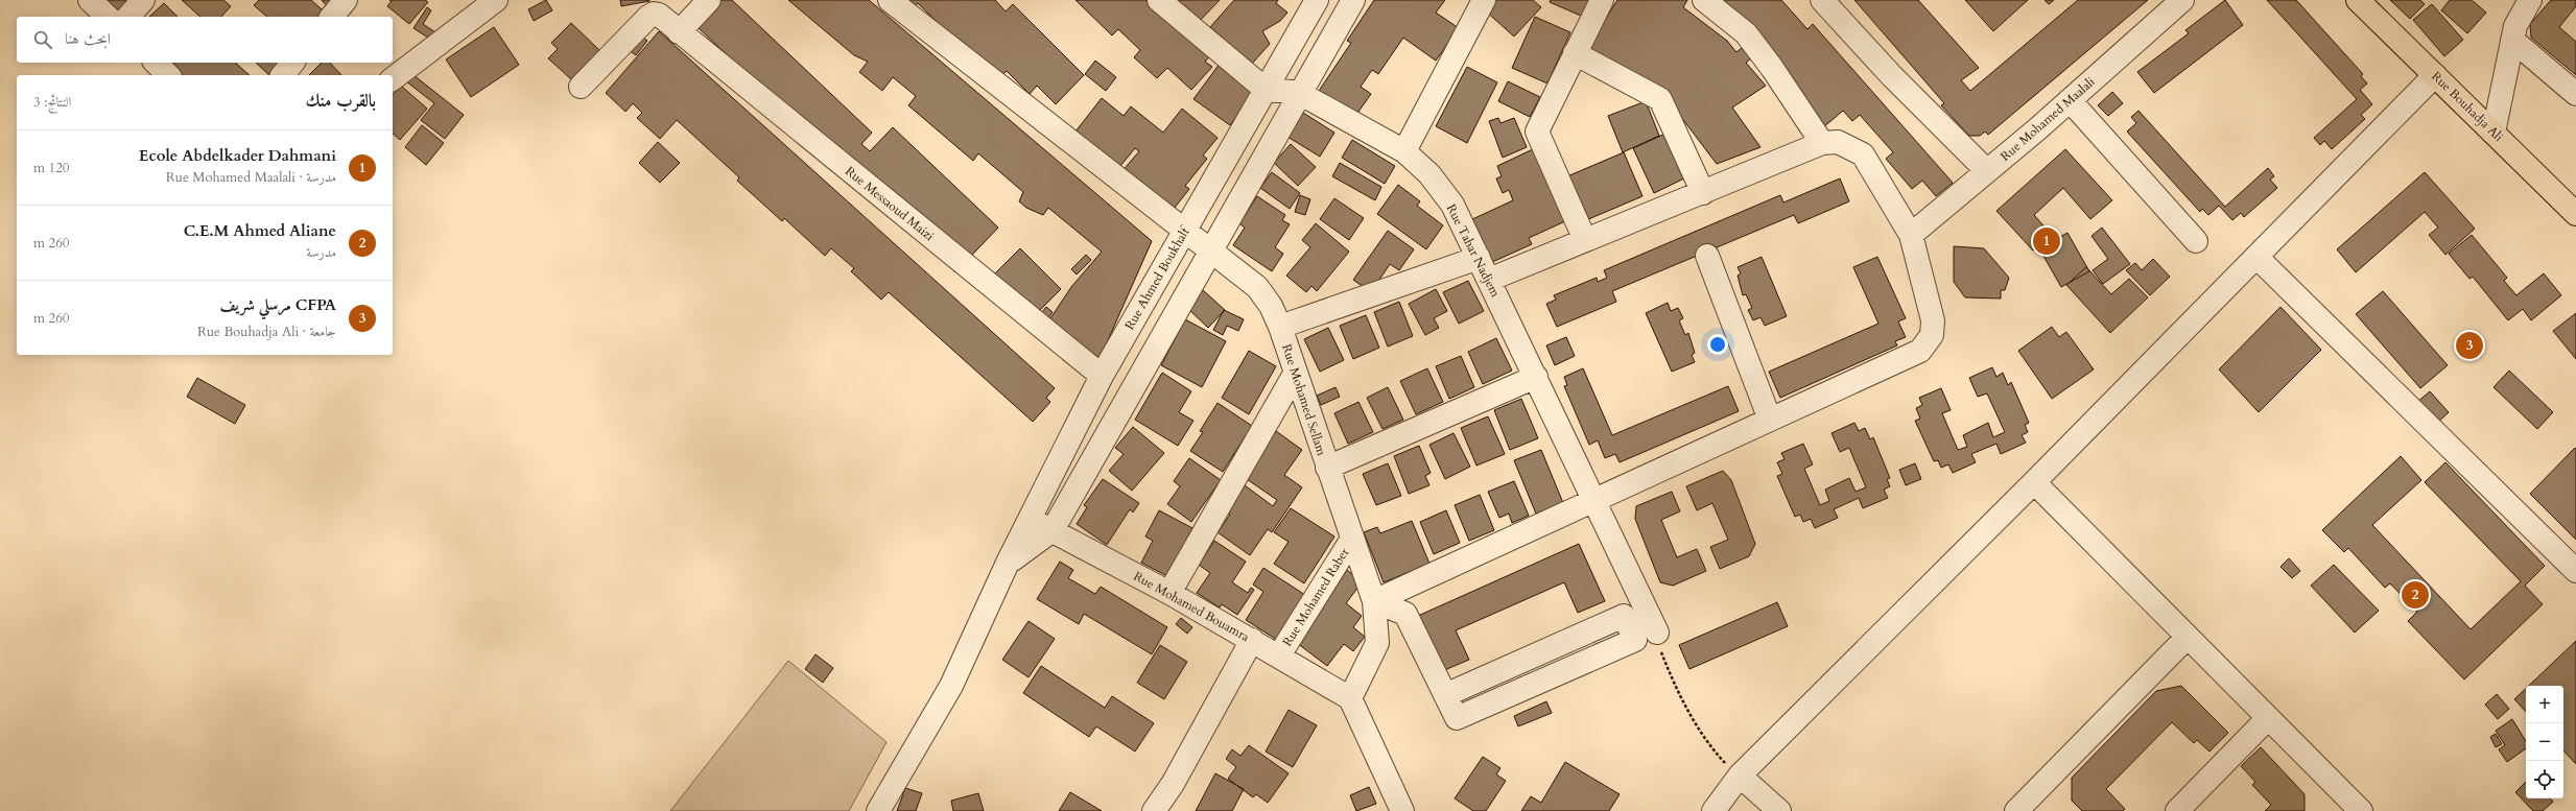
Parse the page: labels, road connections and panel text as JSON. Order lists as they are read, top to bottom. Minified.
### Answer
{"streets":{"main road":["Rue Bouhadja Ali"],"street":["Rue Mohamed Maalali","Rue Messaoud Maizi","Rue Tahar Nadjem","Rue Ahmed Boukhalf","Rue Mohamed Sellam","Rue Mohamed Raber","Rue Mohamed Bouamra"]},"crossings":[["Rue Messaoud Maizi","Rue Ahmed Boukhalf"],["Rue Tahar Nadjem","Rue Ahmed Boukhalf"],["Rue Ahmed Boukhalf","Rue Mohamed Sellam"],["Rue Ahmed Boukhalf","Rue Mohamed Bouamra"],["Rue Mohamed Sellam","Rue Mohamed Raber"],["Rue Mohamed Sellam","Rue Mohamed Bouamra"],["Rue Mohamed Raber","Rue Mohamed Bouamra"]],"page":{"search":"ابحث هنا","heading":["بالقرب منك","النتائج: 3"],"list":[{"mark":"1","name":"Ecole Abdelkader Dahmani","note":"مدرسة · Rue Mohamed Maalali","value":"120 m"},{"mark":"2","name":"C.E.M Ahmed Aliane","note":"مدرسة","value":"260 m"},{"mark":"3","name":"CFPA مرسلي شريف","note":"جامعة · Rue Bouhadja Ali","value":"260 m"}],"pins":["1","3","2"],"map_buttons":["+","−"]}}
